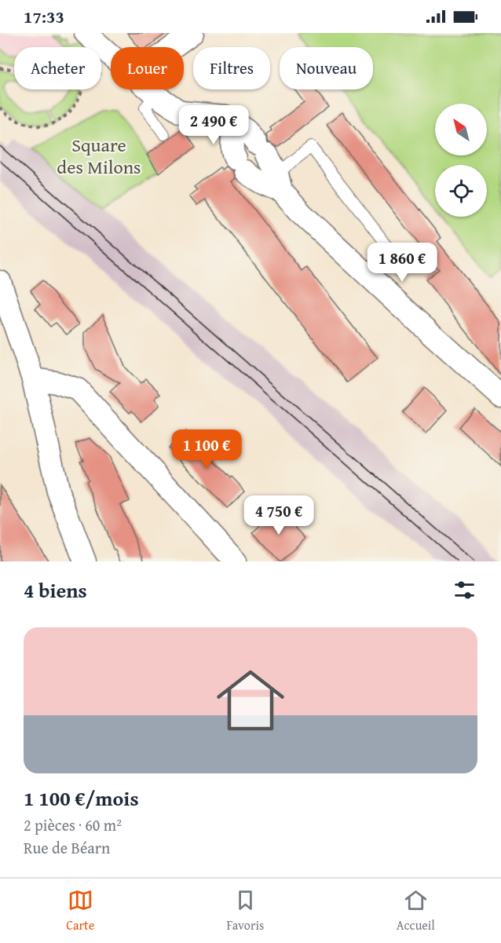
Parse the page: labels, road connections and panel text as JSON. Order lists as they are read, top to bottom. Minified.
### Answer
{"parks":["Square des Milons"],"north":"top left","page":{"status":"17:33","chip":["Acheter","Louer","Filtres","Nouveau"],"price":["2 490 €","1 860 €","1 100 €","4 750 €"],"heading":"4 biens","list":[{"name":"1 100 €/mois","note":"2 pièces · 60 m² · Rue de Béarn"}],"tabs":["Carte","Favoris","Accueil"]}}
